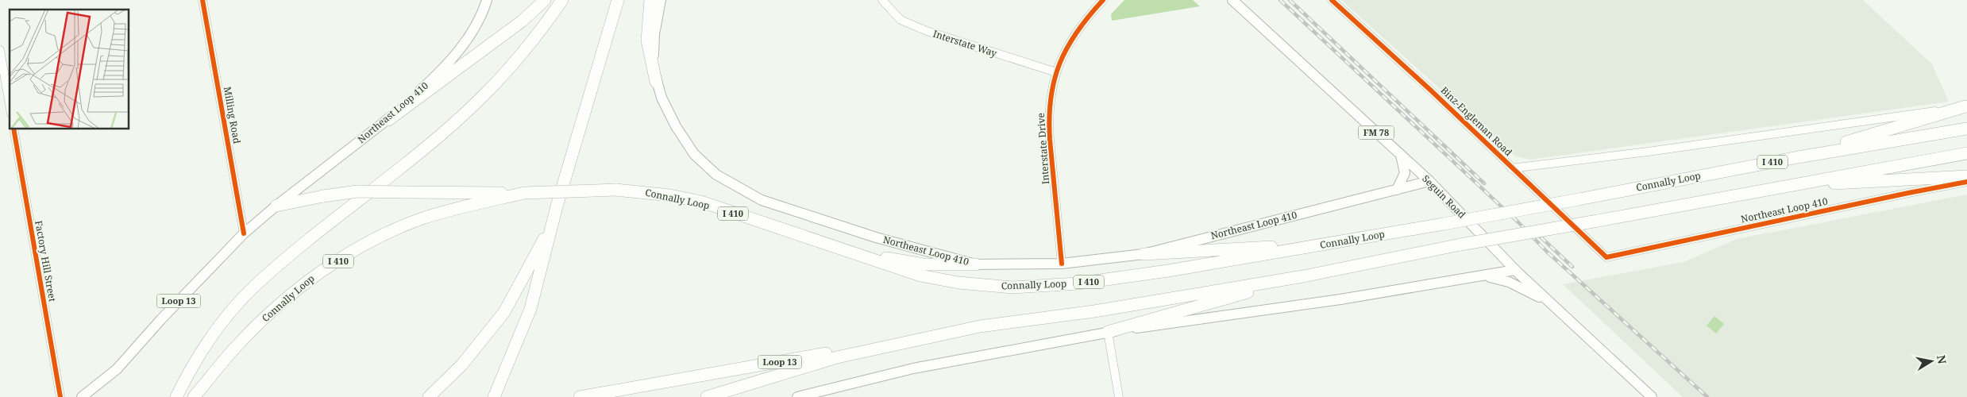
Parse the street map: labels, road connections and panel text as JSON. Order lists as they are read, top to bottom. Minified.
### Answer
{"streets":{"highway":["I 410","Connally Loop","Loop 13"],"main road":["Northeast Loop 410","FM 78","Seguin Road"],"street":["Interstate Way","Milling Road","Binz-Engleman Road","Interstate Drive","Factory Hill Street"]},"crossings":[["Interstate Way","Interstate Drive"],["Northeast Loop 410","Binz-Engleman Road"],["Northeast Loop 410","Interstate Drive"],["Northeast Loop 410","Seguin Road"],["Northeast Loop 410","Loop 13"],["Milling Road","Loop 13"],["Connally Loop","Loop 13"]],"north":"right"}
